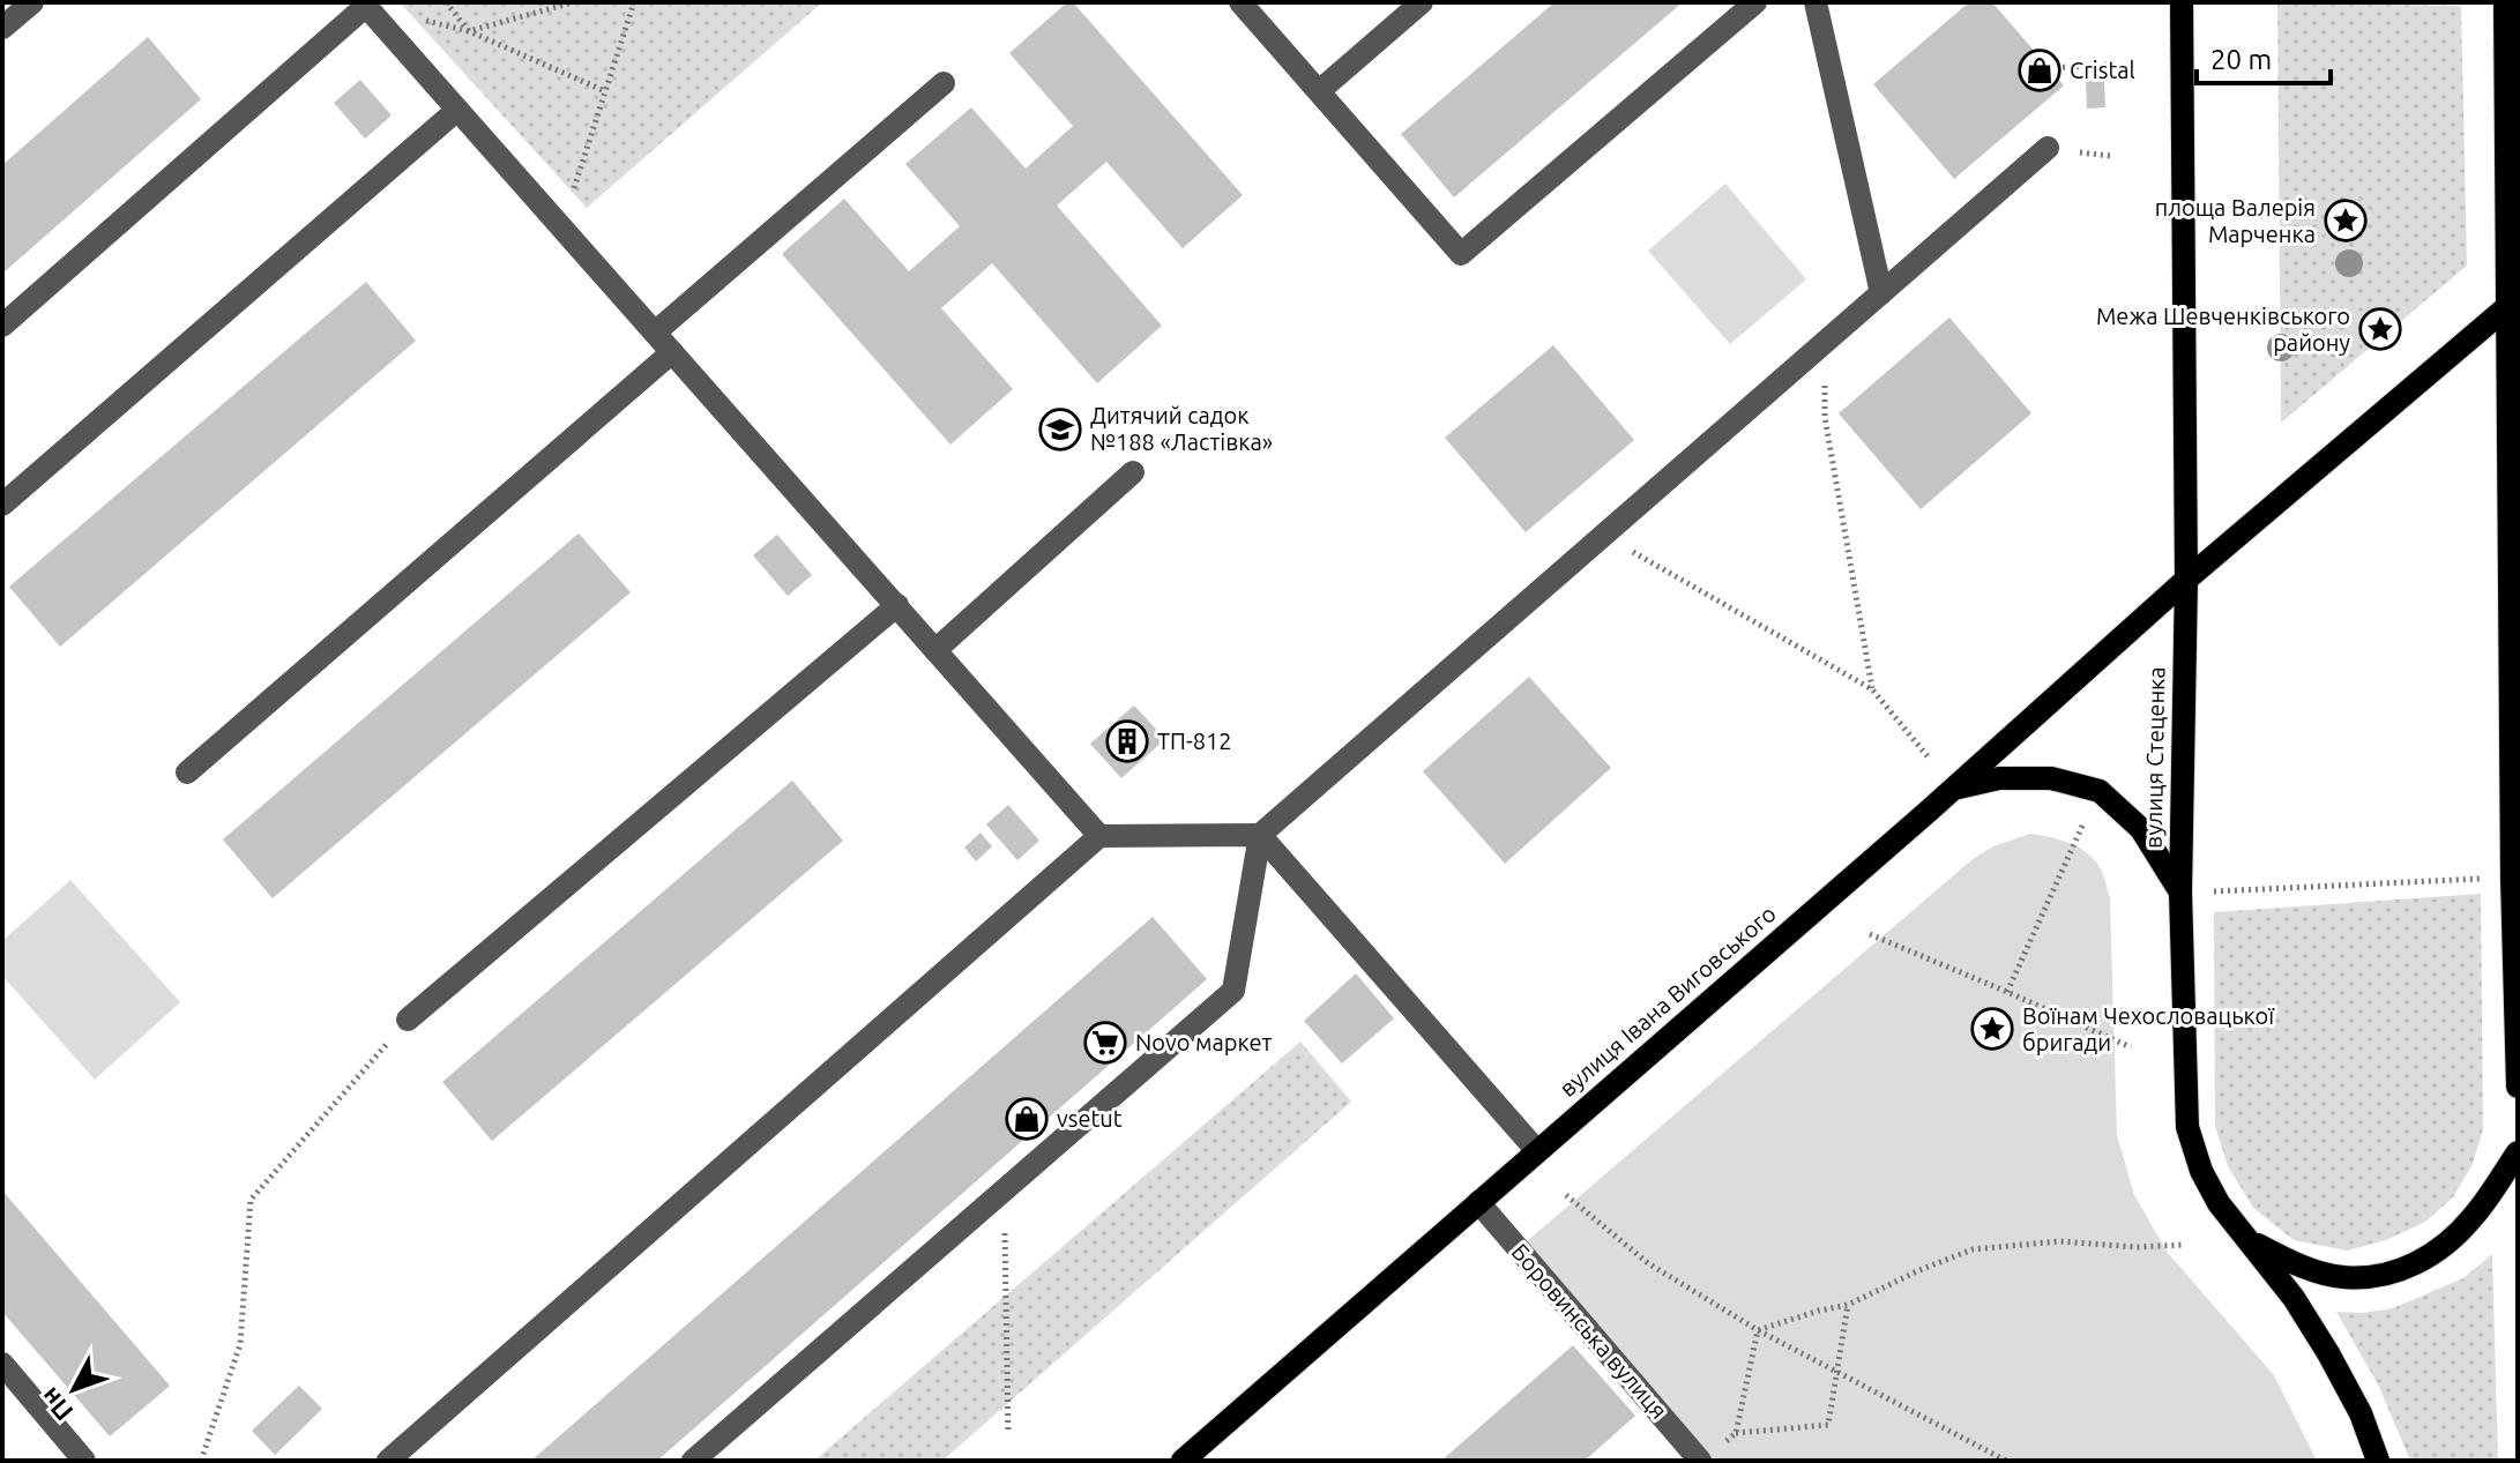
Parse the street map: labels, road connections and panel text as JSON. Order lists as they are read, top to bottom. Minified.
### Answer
{"streets":{"main road":["вулиця Стеценка","вулиця Івана Виговського"],"street":["Боровинська вулиця"]},"crossings":[["вулиця Стеценка","вулиця Івана Виговського"],["вулиця Івана Виговського","Боровинська вулиця"]],"places":{"shop":["Cristal","vsetut"],"place":["площа Валерія Марченка","Межа Шевченківського району","Воїнам Чехословацької бригади"],"school or university":["Дитячий садок №188 «Ластівка»"],"building":["ТП-812"],"supermarket":["Novo маркет"]},"scale_bar":"20 m","north":"bottom left"}
